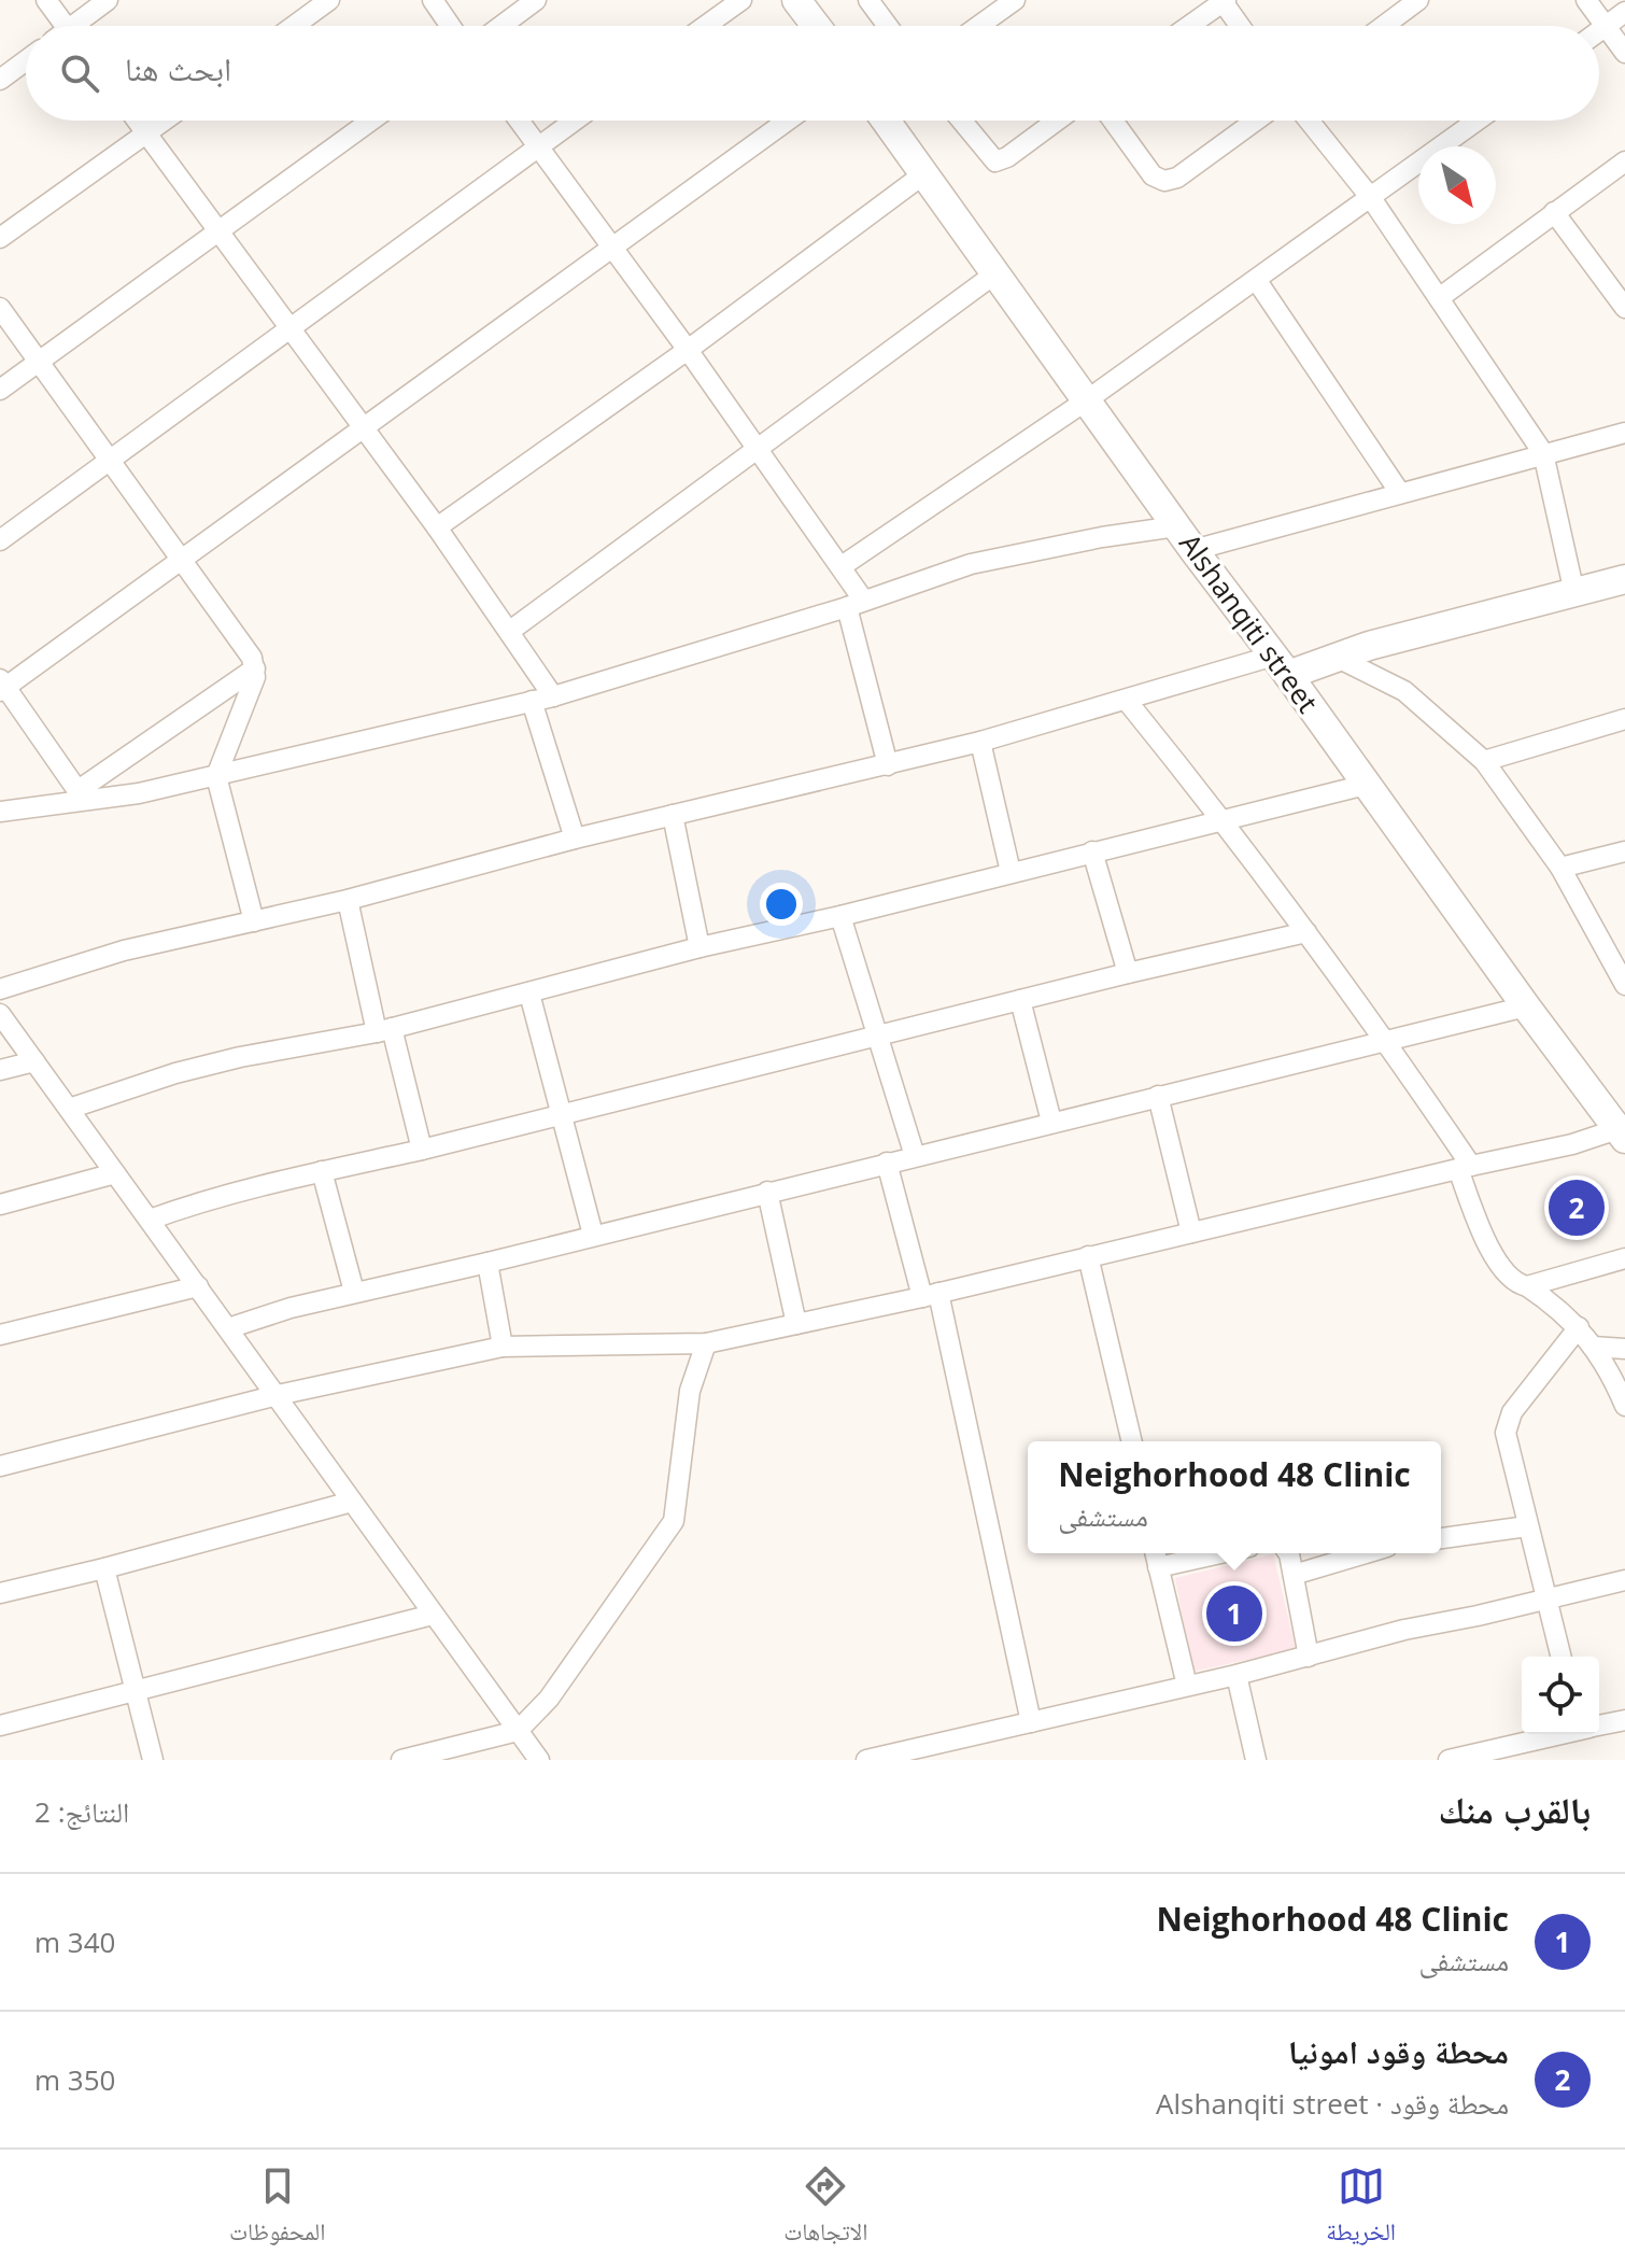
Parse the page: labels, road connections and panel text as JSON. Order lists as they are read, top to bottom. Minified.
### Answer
{"streets":{"street":["Alshanqiti street"]},"north":"bottom right","page":{"search":"ابحث هنا","pins":["2","1"],"popup":["Neighorhood 48 Clinic","مستشفى"],"heading":["بالقرب منك","النتائج: 2"],"list":[{"mark":"1","name":"Neighorhood 48 Clinic","note":"مستشفى","value":"340 m"},{"mark":"2","name":"محطة وقود امونيا","note":"محطة وقود · Alshanqiti street","value":"350 m"}],"nav":["الخريطة","الاتجاهات","المحفوظات"]}}
